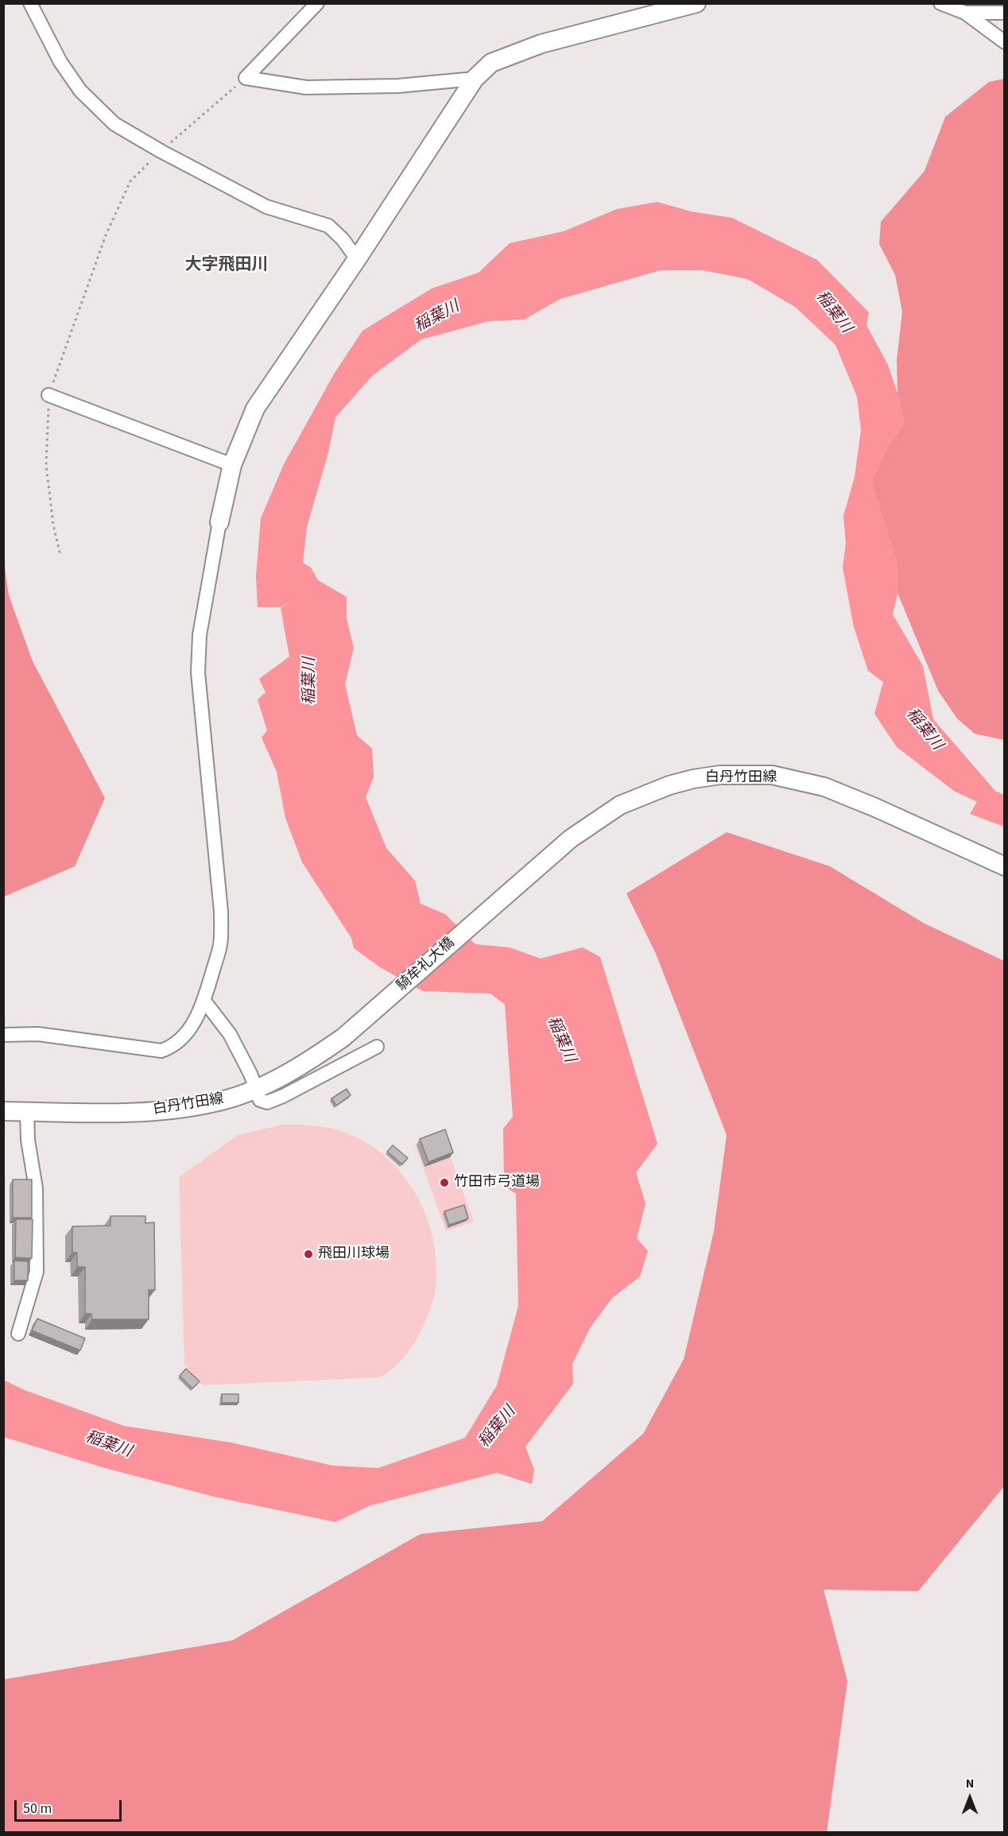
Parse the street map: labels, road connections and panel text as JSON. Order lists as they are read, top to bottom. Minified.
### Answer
{"streets":{"main road":["白丹竹田線","騎牟礼大橋"]},"crossings":[["白丹竹田線","騎牟礼大橋"]],"districts":["大字飛田川"],"water":["稲葉川"],"places":["竹田市弓道場","飛田川球場"],"scale_bar":"50 m","north":"top"}
